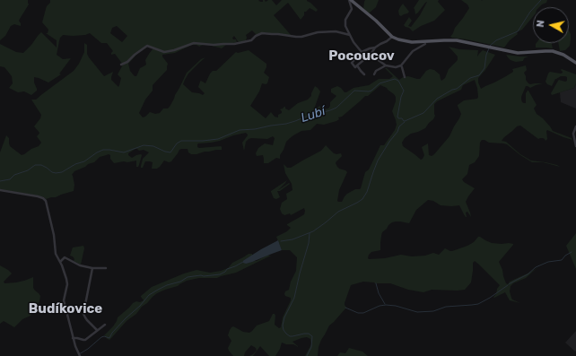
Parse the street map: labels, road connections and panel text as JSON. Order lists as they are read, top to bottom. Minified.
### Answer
{"districts":["Pocoucov","Budíkovice"],"water":["Lubí"],"north":"left"}
